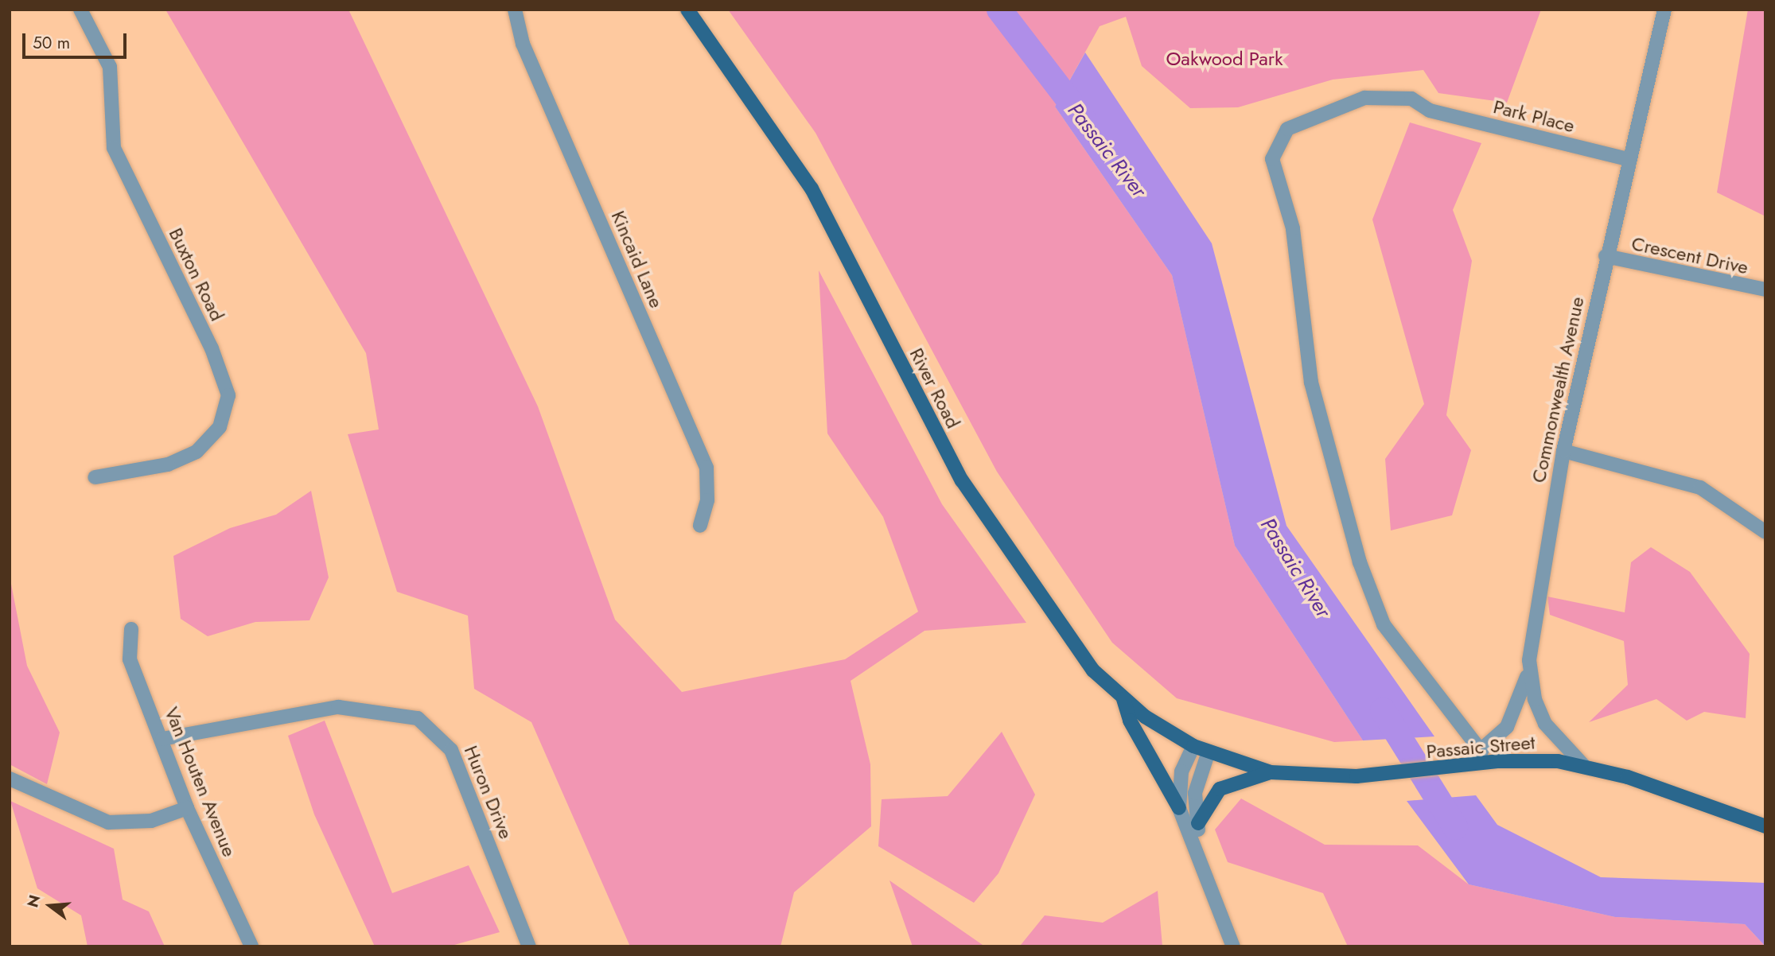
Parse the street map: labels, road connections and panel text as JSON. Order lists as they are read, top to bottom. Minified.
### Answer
{"streets":{"main road":["River Road","Passaic Street"],"street":["Park Place","Crescent Drive","Kincaid Lane","Buxton Road","Commonwealth Avenue","Van Houten Avenue","Huron Drive"]},"crossings":[["Park Place","Commonwealth Avenue"],["Crescent Drive","Commonwealth Avenue"],["River Road","Passaic Street"],["Commonwealth Avenue","Passaic Street"],["Van Houten Avenue","Huron Drive"]],"water":["Passaic River"],"parks":["Oakwood Park"],"scale_bar":"50 m","north":"left"}
